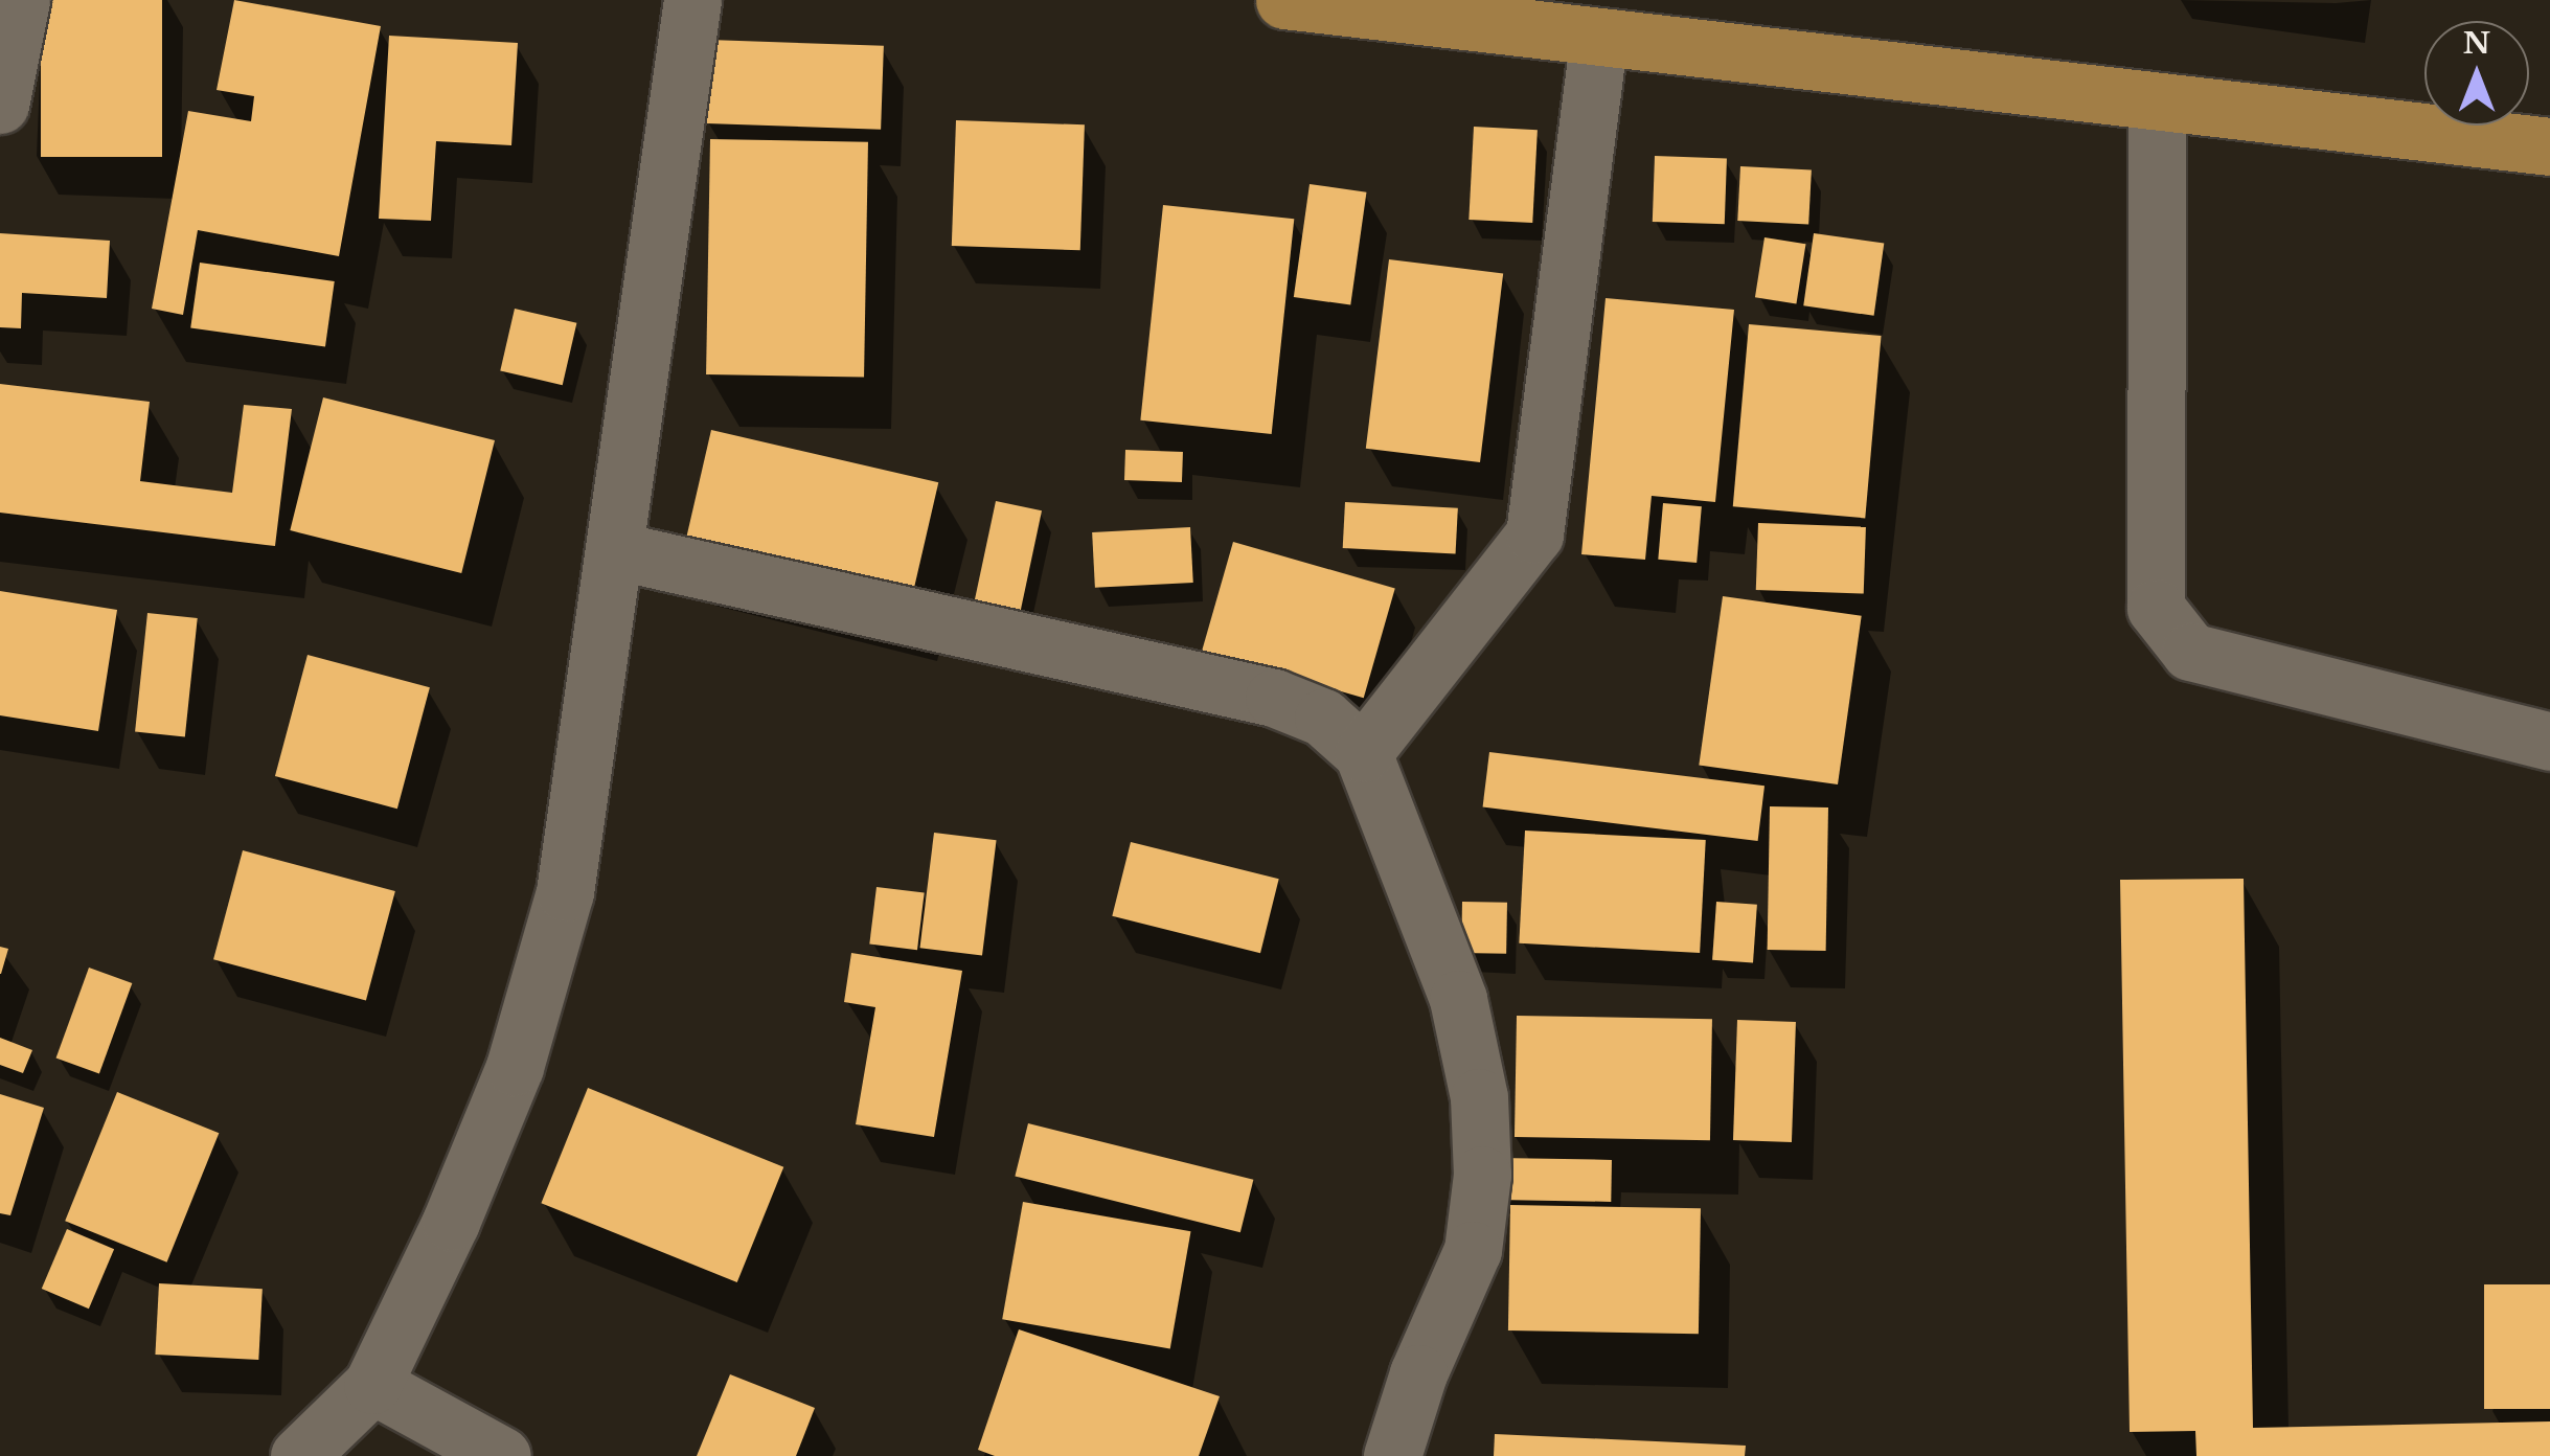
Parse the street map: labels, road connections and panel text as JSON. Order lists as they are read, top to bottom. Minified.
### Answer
{"north":"top"}
